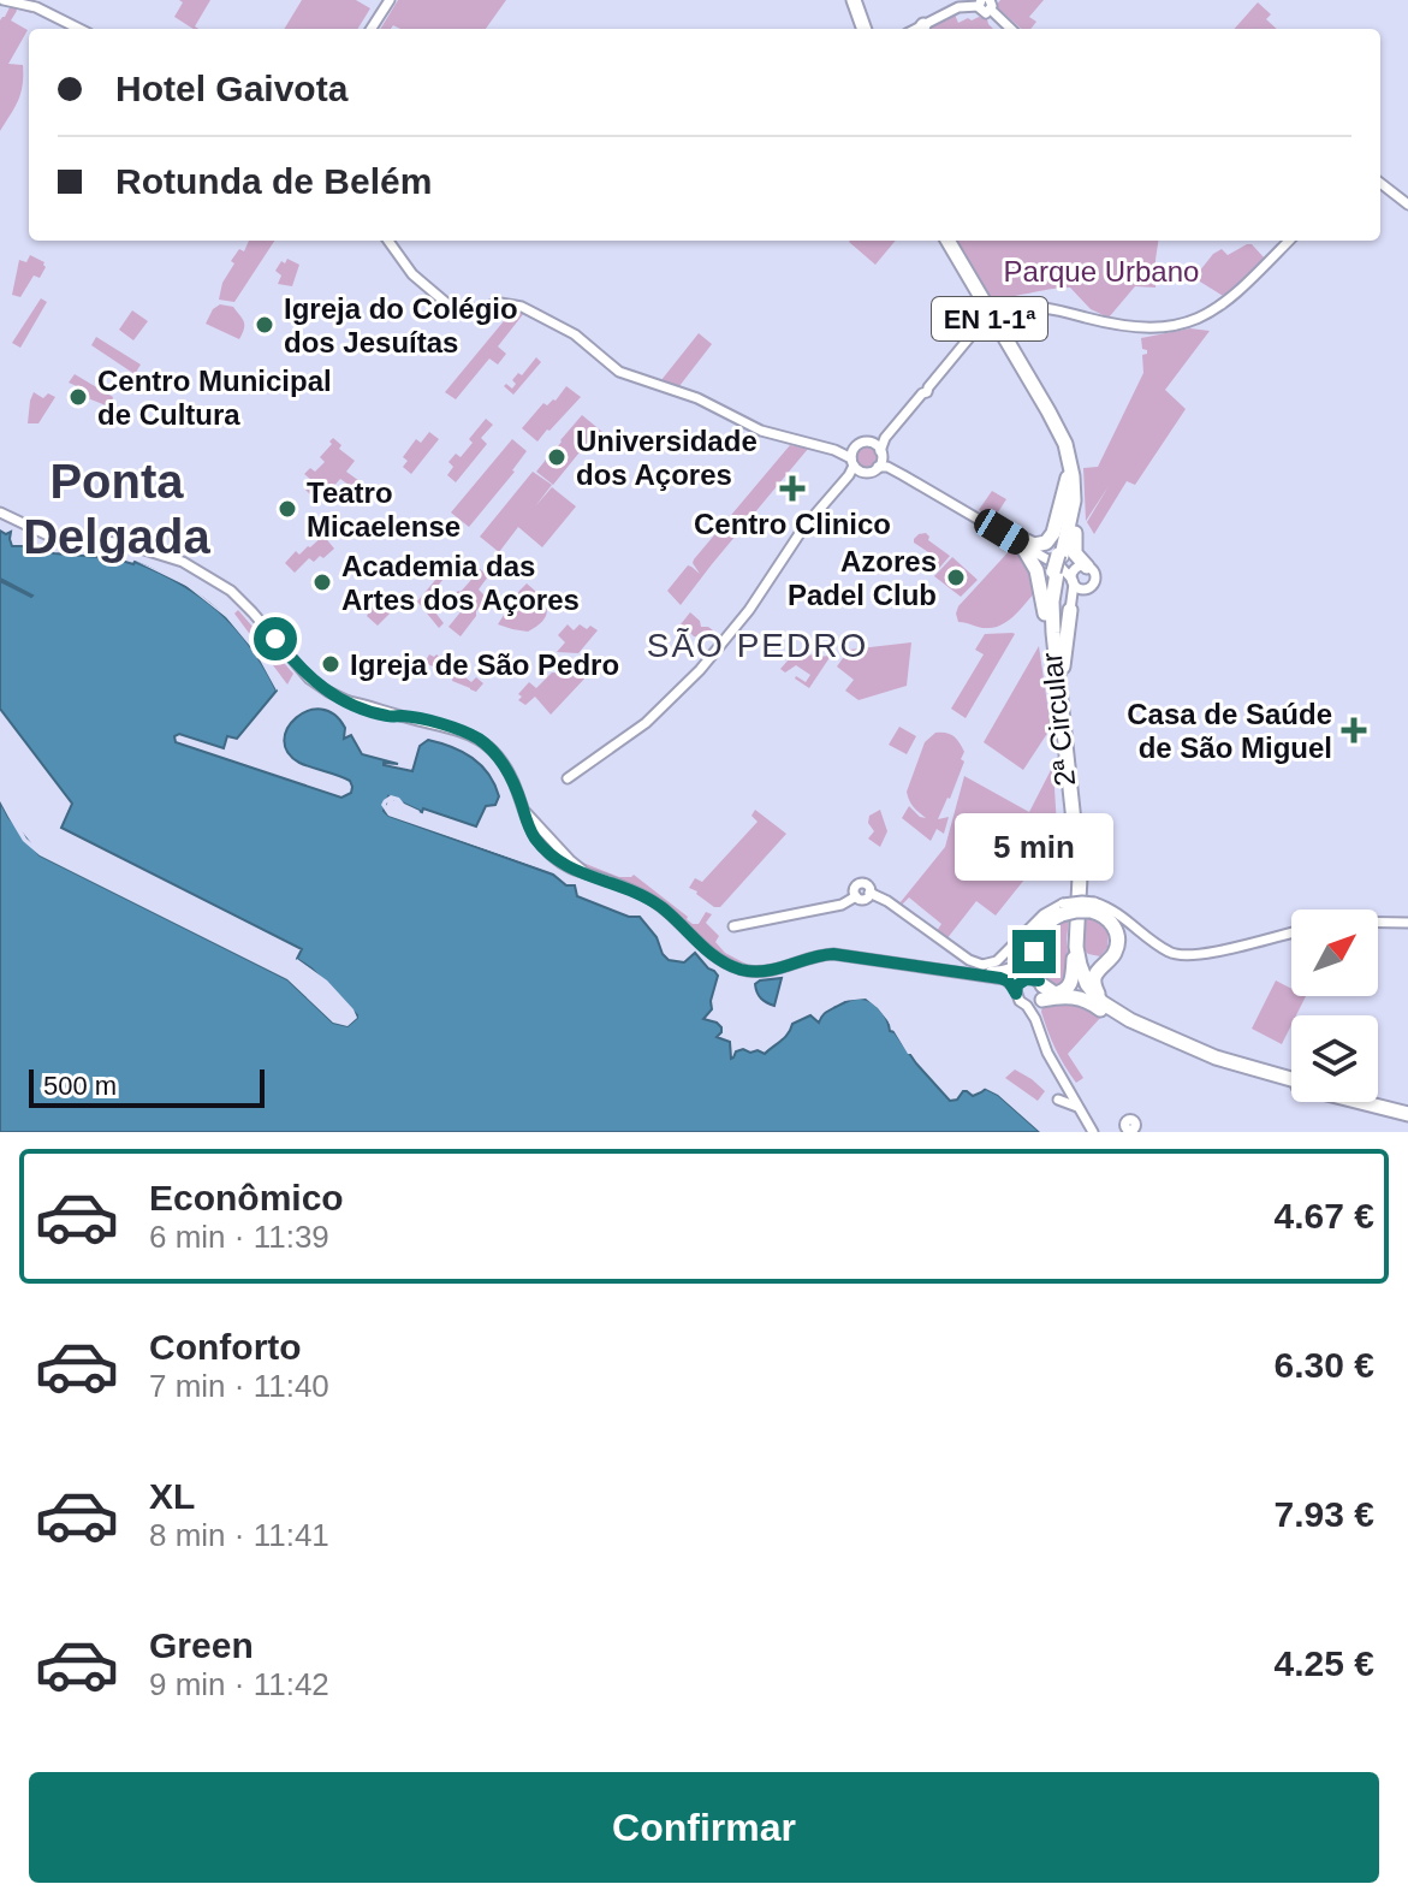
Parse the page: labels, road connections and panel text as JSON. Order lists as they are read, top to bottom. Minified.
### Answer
{"streets":{"highway":["EN 1-1ª","2ª Circular"]},"crossings":[["EN 1-1ª","2ª Circular"]],"districts":["Ponta Delgada","SÃO PEDRO"],"parks":["Parque Urbano"],"places":{"other":["Igreja do Colégio dos Jesuítas","Centro Municipal de Cultura","Universidade dos Açores","Teatro Micaelense","Azores Padel Club","Academia das Artes dos Açores","Igreja de São Pedro"],"health":["Centro Clinico","Casa de Saúde de São Miguel"]},"scale_bar":"500 m","north":"top right","page":{"banner":["Hotel Gaivota","Rotunda de Belém"],"bubble":"5 min","scale":"500 m","list":[{"name":"Econômico","note":"6 min · 11:39","value":"4.67 €"},{"name":"Conforto","note":"7 min · 11:40","value":"6.30 €"},{"name":"XL","note":"8 min · 11:41","value":"7.93 €"},{"name":"Green","note":"9 min · 11:42","value":"4.25 €"}],"buttons":"Confirmar"}}
